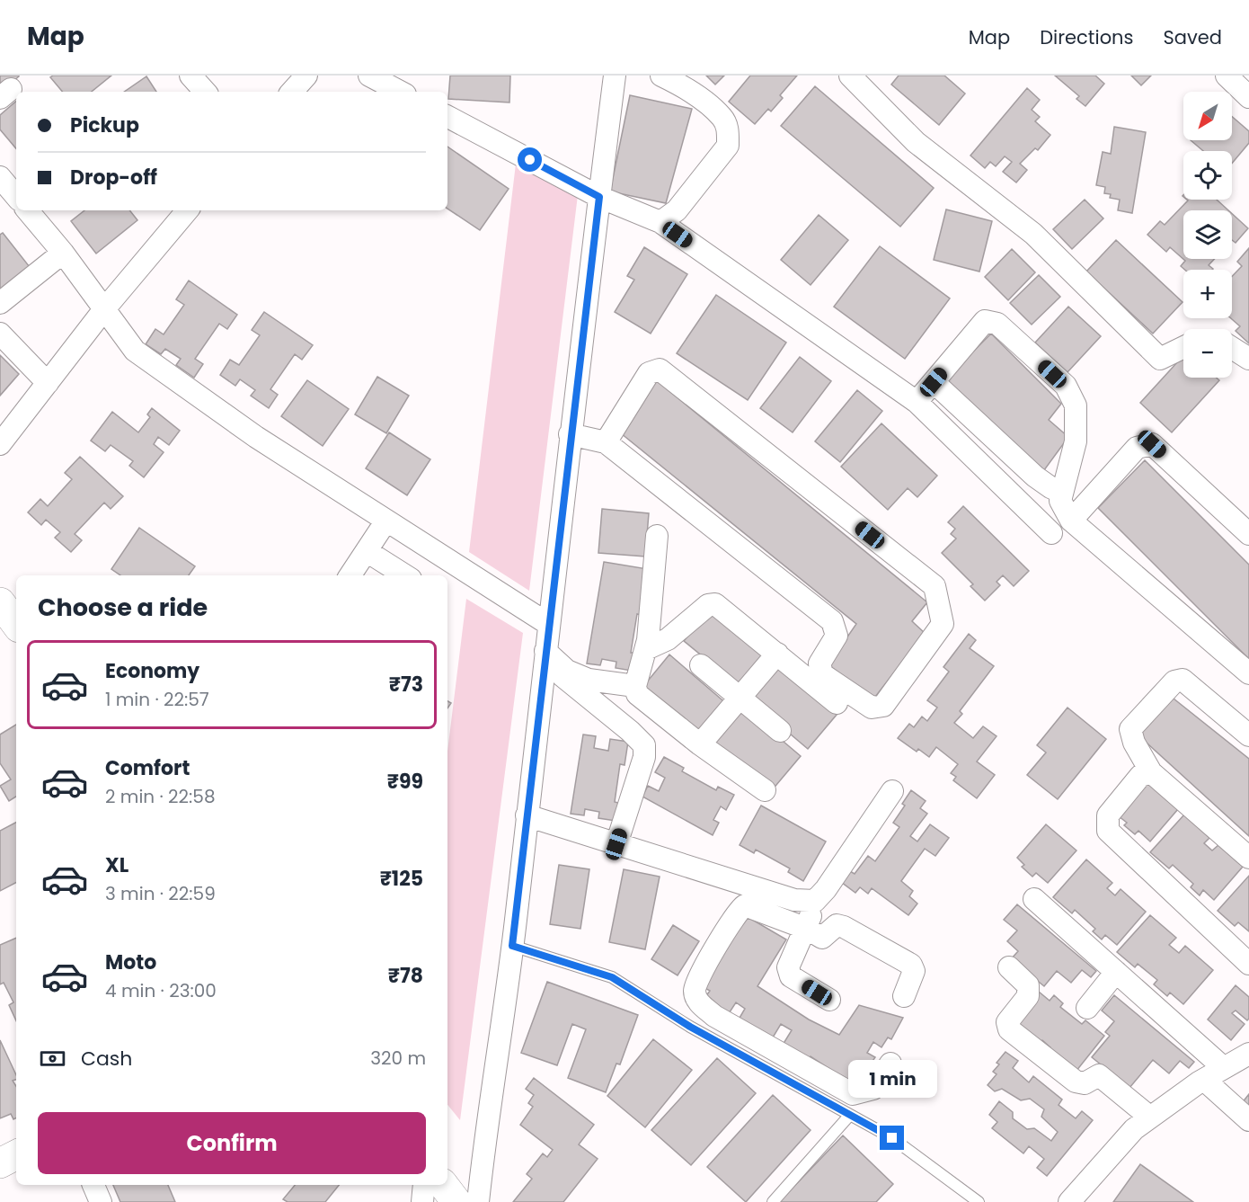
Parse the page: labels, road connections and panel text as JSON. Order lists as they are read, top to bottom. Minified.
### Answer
{"north":"bottom left","page":{"header":"Map","nav":["Map","Directions","Saved"],"map_buttons":["+","−"],"banner":["Pickup","Drop-off"],"heading":"Choose a ride","list":[{"name":"Economy","note":"1 min · 22:57","value":"₹73"},{"name":"Comfort","note":"2 min · 22:58","value":"₹99"},{"name":"XL","note":"3 min · 22:59","value":"₹125"},{"name":"Moto","note":"4 min · 23:00","value":"₹78"}],"pay":["Cash","320 m"],"bubble":"1 min","buttons":"Confirm"}}
